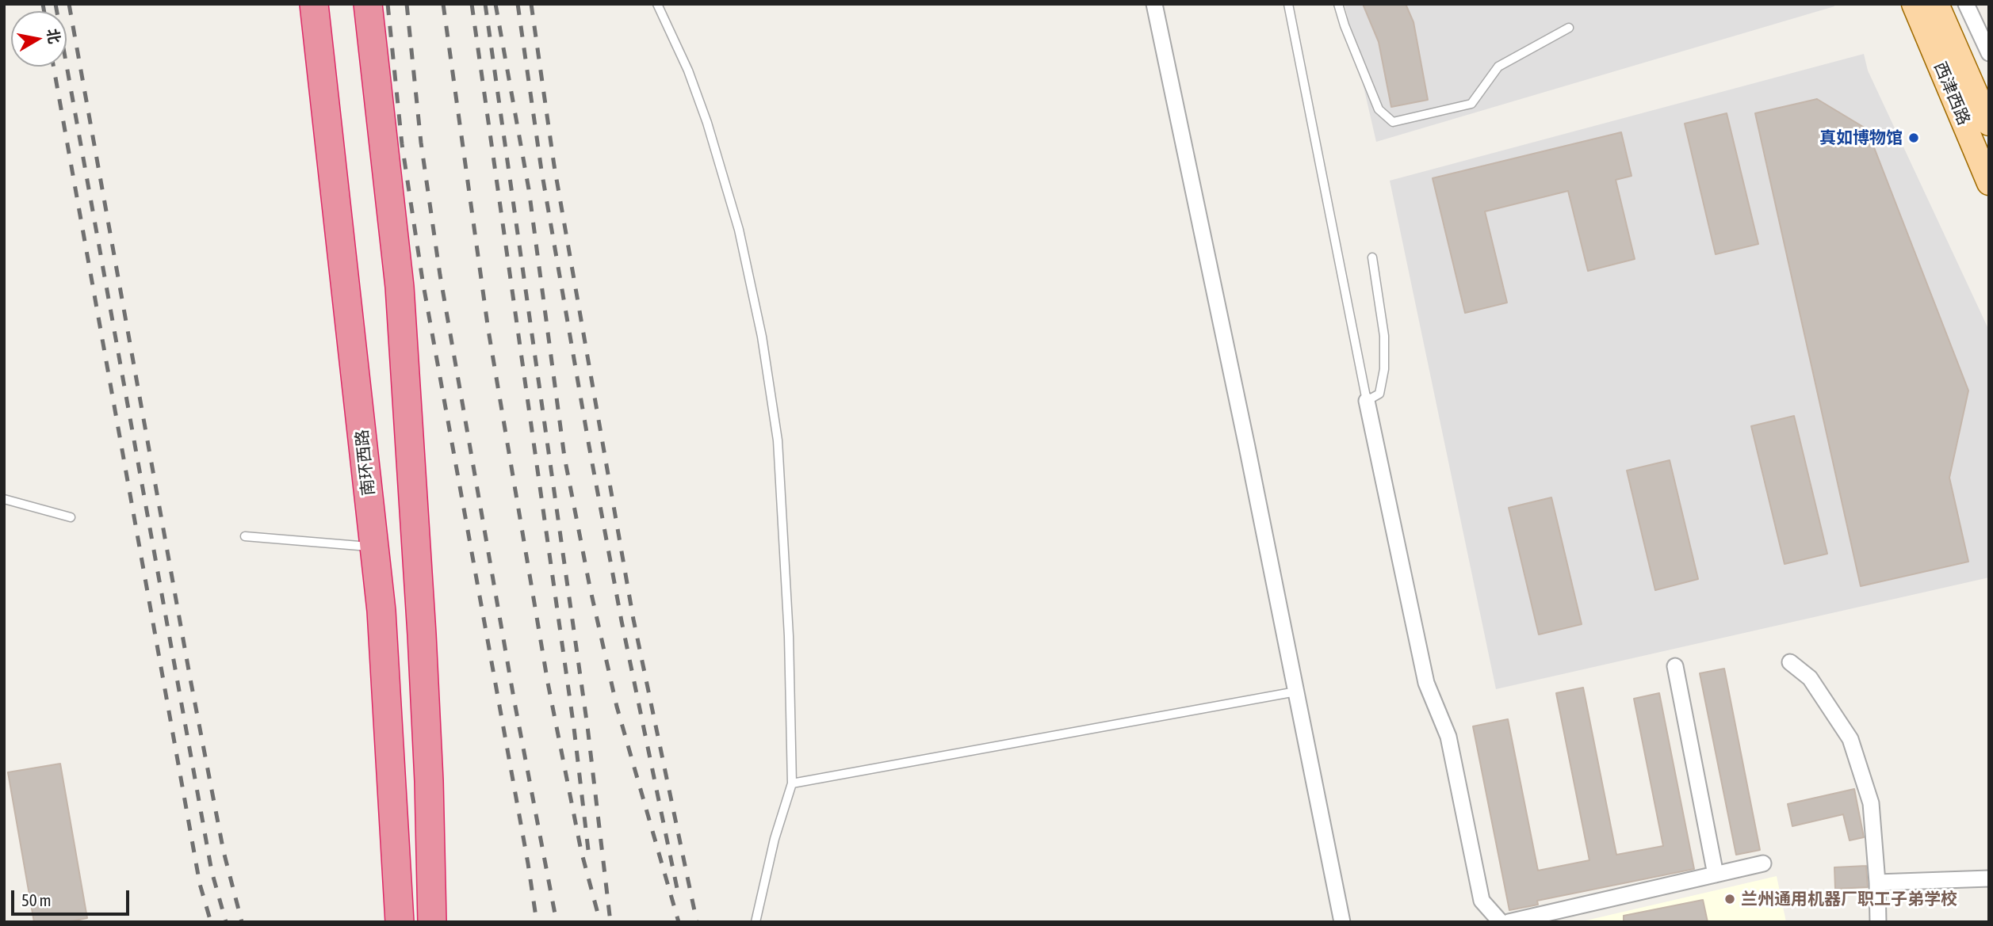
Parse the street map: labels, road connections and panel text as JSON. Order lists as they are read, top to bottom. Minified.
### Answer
{"streets":{"highway":["南环西路"],"main road":["西津西路"]},"places":["真如博物馆","兰州通用机器厂职工子弟学校"],"scale_bar":"50 m","north":"right"}
